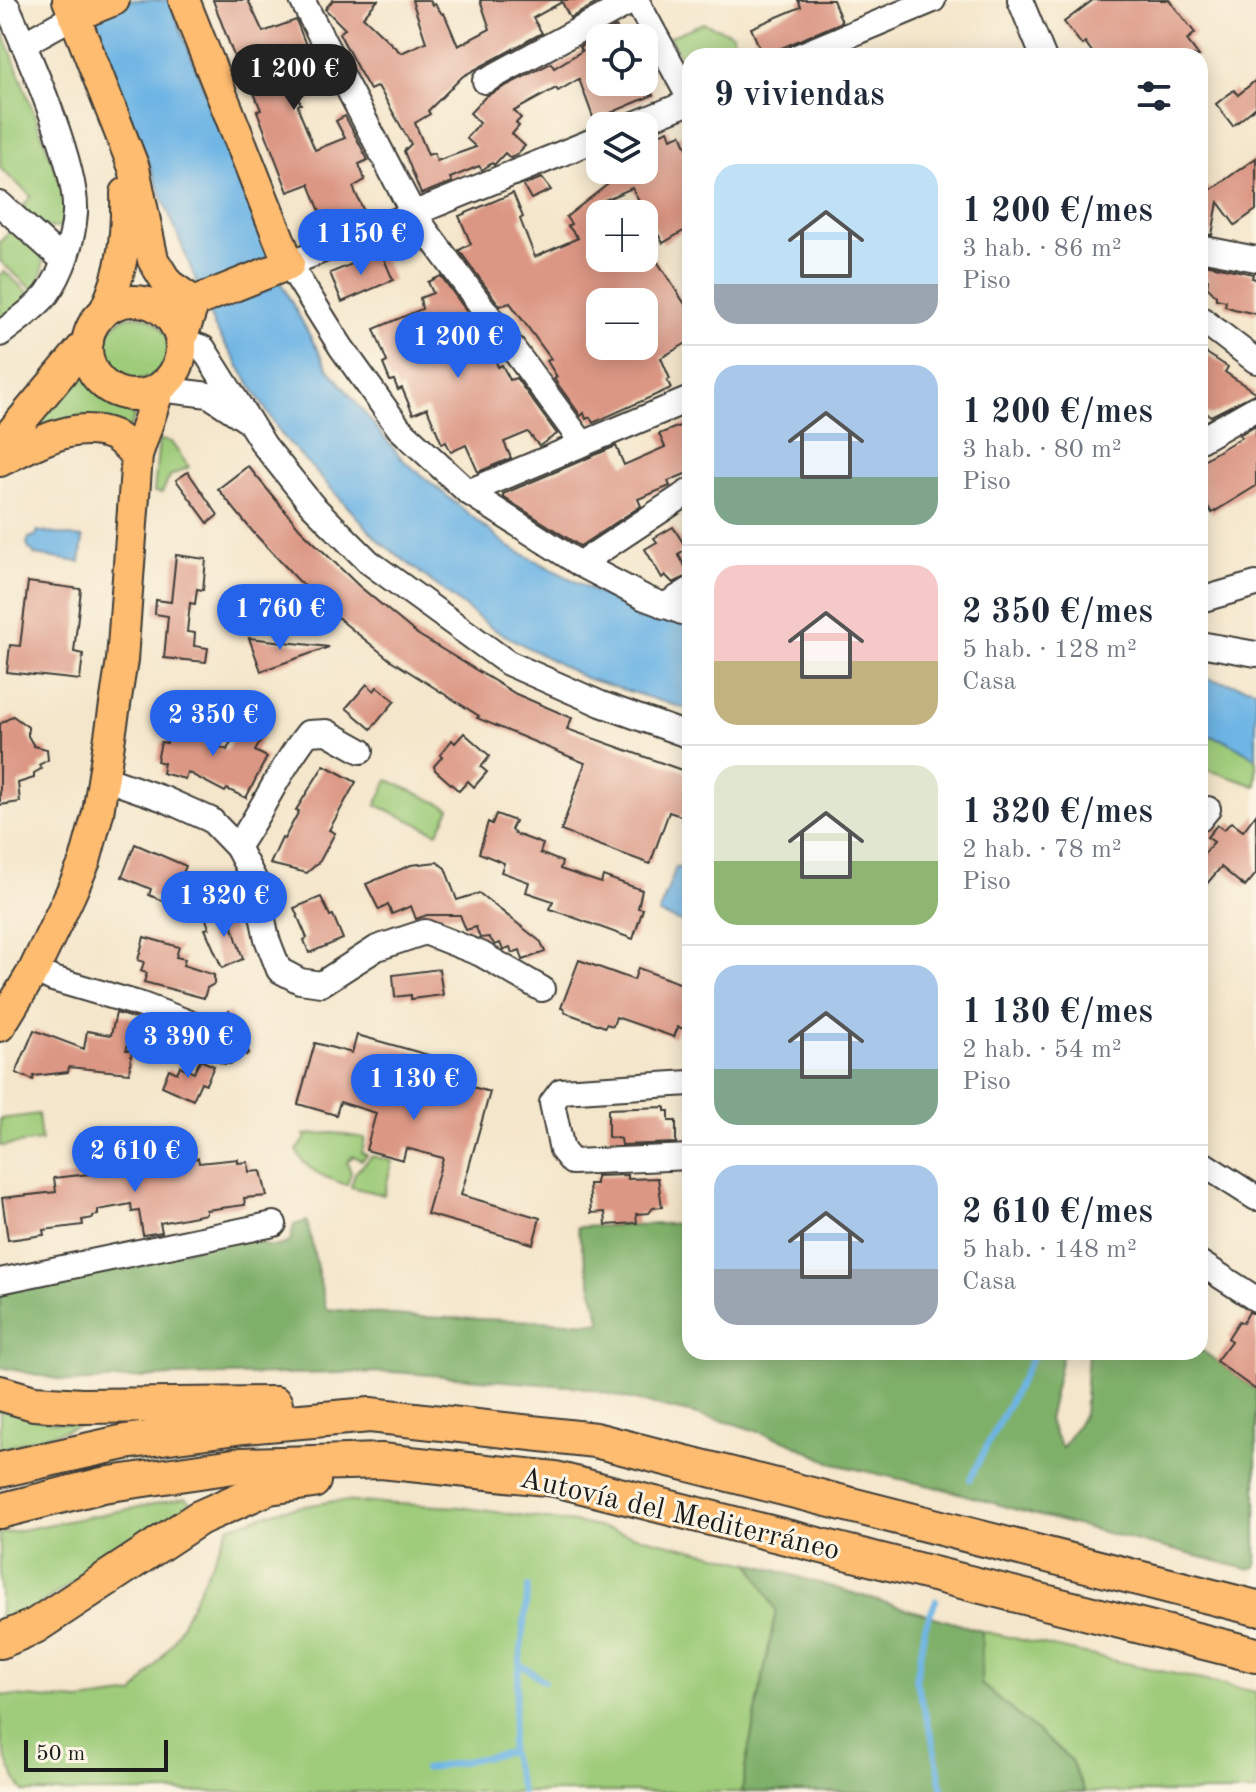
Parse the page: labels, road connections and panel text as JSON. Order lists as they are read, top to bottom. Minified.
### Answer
{"streets":{"highway":["Autovía del Mediterráneo"]},"scale_bar":"50 m","page":{"map_buttons":["+","−"],"price":["1 200 €","1 150 €","1 200 €","1 760 €","2 350 €","1 320 €","3 390 €","1 130 €","2 610 €"],"heading":"9 viviendas","list":[{"name":"1 200 €/mes","note":"3 hab. · 86 m² · Piso"},{"name":"1 200 €/mes","note":"3 hab. · 80 m² · Piso"},{"name":"2 350 €/mes","note":"5 hab. · 128 m² · Casa"},{"name":"1 320 €/mes","note":"2 hab. · 78 m² · Piso"},{"name":"1 130 €/mes","note":"2 hab. · 54 m² · Piso"},{"name":"2 610 €/mes","note":"5 hab. · 148 m² · Casa"}],"scale":"50 m"}}
